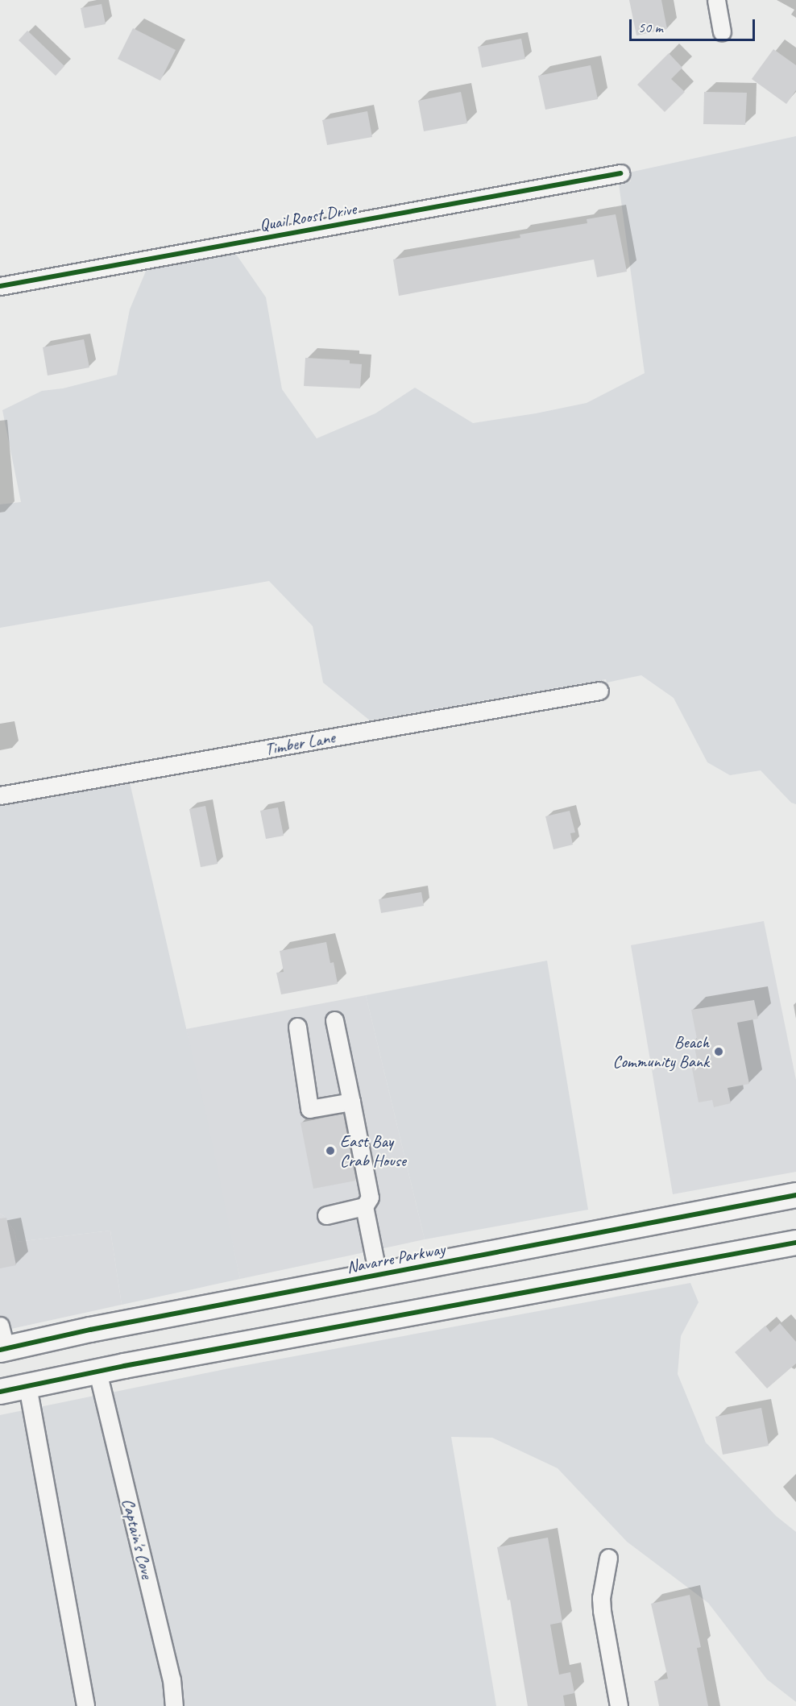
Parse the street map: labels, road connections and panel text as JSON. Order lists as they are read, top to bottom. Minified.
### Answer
{"streets":{"highway":["Navarre Parkway"],"street":["Quail Roost Drive","Timber Lane","Captain's Cove"]},"places":["Beach Community Bank","East Bay Crab House"],"scale_bar":"50 m"}
